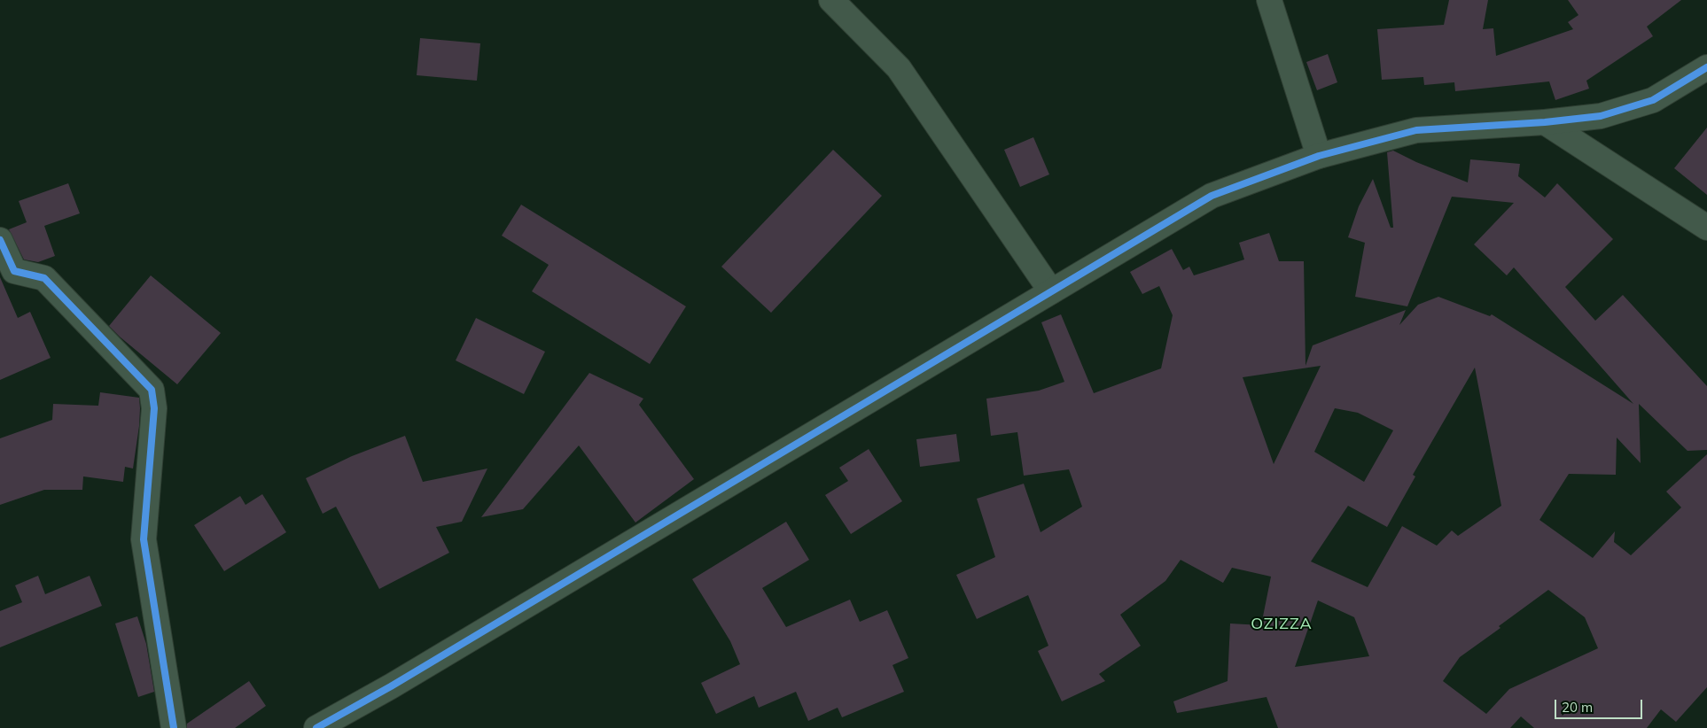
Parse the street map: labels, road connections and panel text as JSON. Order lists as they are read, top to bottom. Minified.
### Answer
{"districts":["OZIZZA"],"scale_bar":"20 m"}
